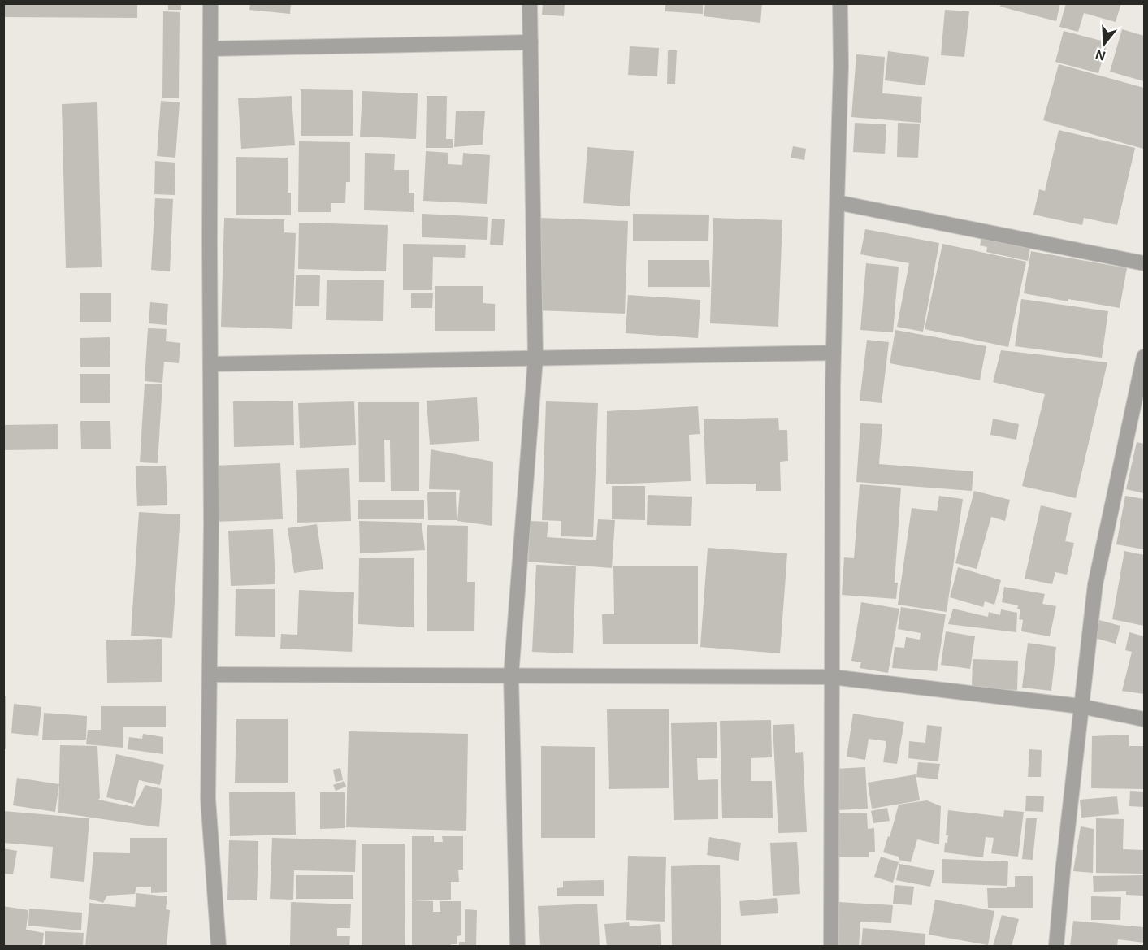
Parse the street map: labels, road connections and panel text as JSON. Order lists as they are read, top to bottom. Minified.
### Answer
{"north":"bottom"}
